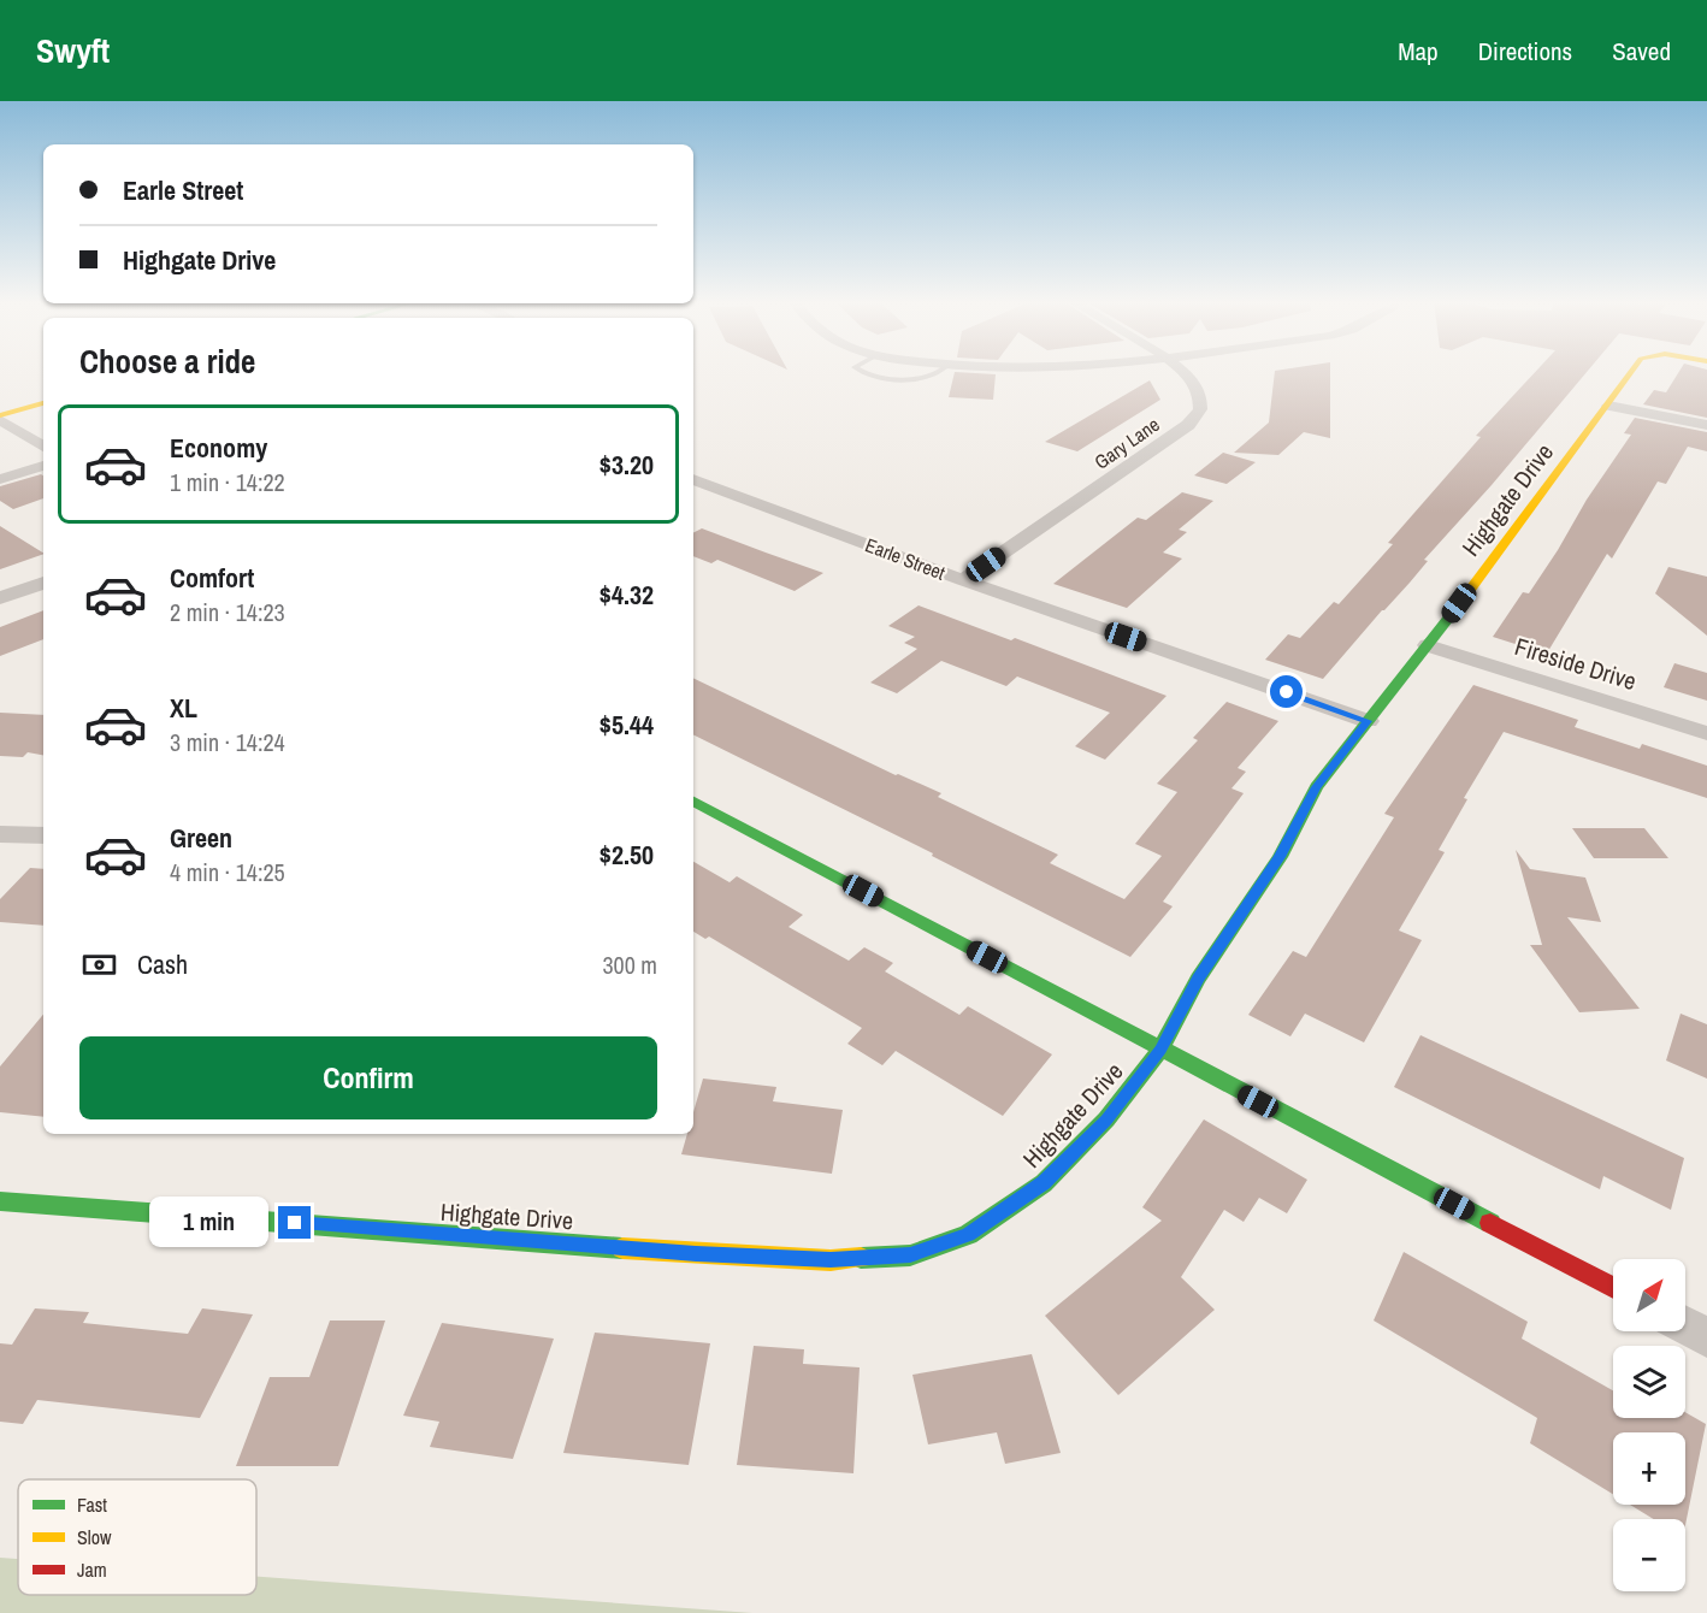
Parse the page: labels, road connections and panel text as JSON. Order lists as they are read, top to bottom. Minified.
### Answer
{"streets":{"street":["Gary Lane","Highgate Drive","Earle Street","Fireside Drive"]},"crossings":[["Gary Lane","Earle Street"],["Highgate Drive","Earle Street"],["Highgate Drive","Fireside Drive"]],"legend":["Fast","Slow","Jam"],"north":"top right","page":{"header":"Swyft","nav":["Map","Directions","Saved"],"banner":["Earle Street","Highgate Drive"],"heading":"Choose a ride","list":[{"name":"Economy","note":"1 min · 14:22","value":"$3.20"},{"name":"Comfort","note":"2 min · 14:23","value":"$4.32"},{"name":"XL","note":"3 min · 14:24","value":"$5.44"},{"name":"Green","note":"4 min · 14:25","value":"$2.50"}],"pay":["Cash","300 m"],"buttons":"Confirm","bubble":"1 min","map_buttons":["+","−"]}}
